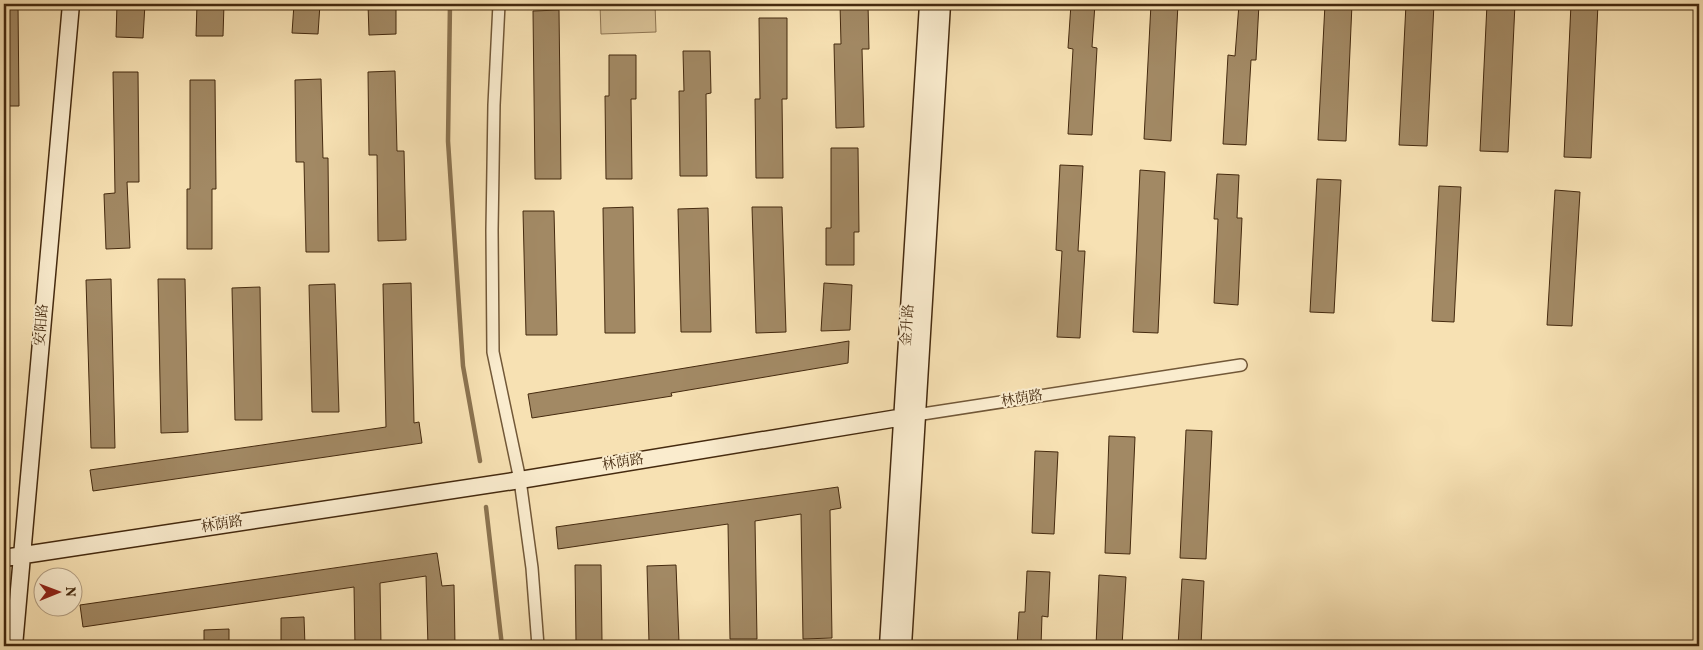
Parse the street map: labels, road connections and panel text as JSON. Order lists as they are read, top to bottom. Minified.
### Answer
{"streets":{"street":["安阳路","金升路","林荫路"]},"crossings":[["安阳路","林荫路"],["金升路","林荫路"]],"north":"right"}
